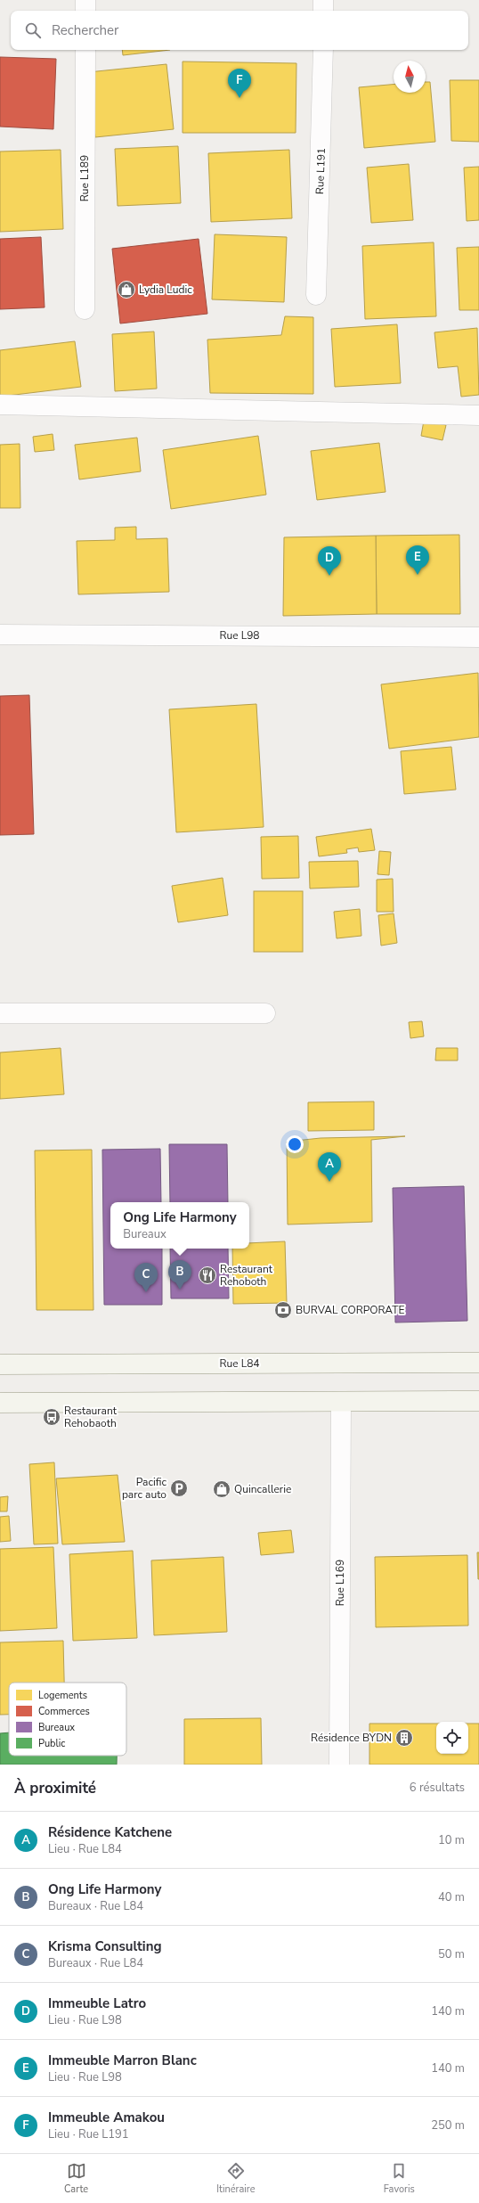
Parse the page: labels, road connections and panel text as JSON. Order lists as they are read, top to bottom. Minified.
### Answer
{"streets":{"main road":["Rue L84"],"street":["Rue L191","Rue L189","Rue L98","Rue L169"]},"places":{"shop":["Lydia Ludic","Quincallerie"],"restaurant":["Restaurant Rehoboth"],"bank":["BURVAL CORPORATE"],"bus stop":["Restaurant Rehobaoth"],"parking":["Pacific parc auto"],"building":["Résidence BYDN"]},"legend":["Logements","Commerces","Bureaux","Public"],"north":"top","page":{"search":"Rechercher","pins":["F","E","D","A","B","C"],"popup":["Ong Life Harmony","Bureaux"],"heading":["À proximité","6 résultats"],"list":[{"mark":"A","name":"Résidence Katchene","note":"Lieu · Rue L84","value":"10 m"},{"mark":"B","name":"Ong Life Harmony","note":"Bureaux · Rue L84","value":"40 m"},{"mark":"C","name":"Krisma Consulting","note":"Bureaux · Rue L84","value":"50 m"},{"mark":"D","name":"Immeuble Latro","note":"Lieu · Rue L98","value":"140 m"},{"mark":"E","name":"Immeuble Marron Blanc","note":"Lieu · Rue L98","value":"140 m"},{"mark":"F","name":"Immeuble Amakou","note":"Lieu · Rue L191","value":"250 m"}],"nav":["Carte","Itinéraire","Favoris"]}}
